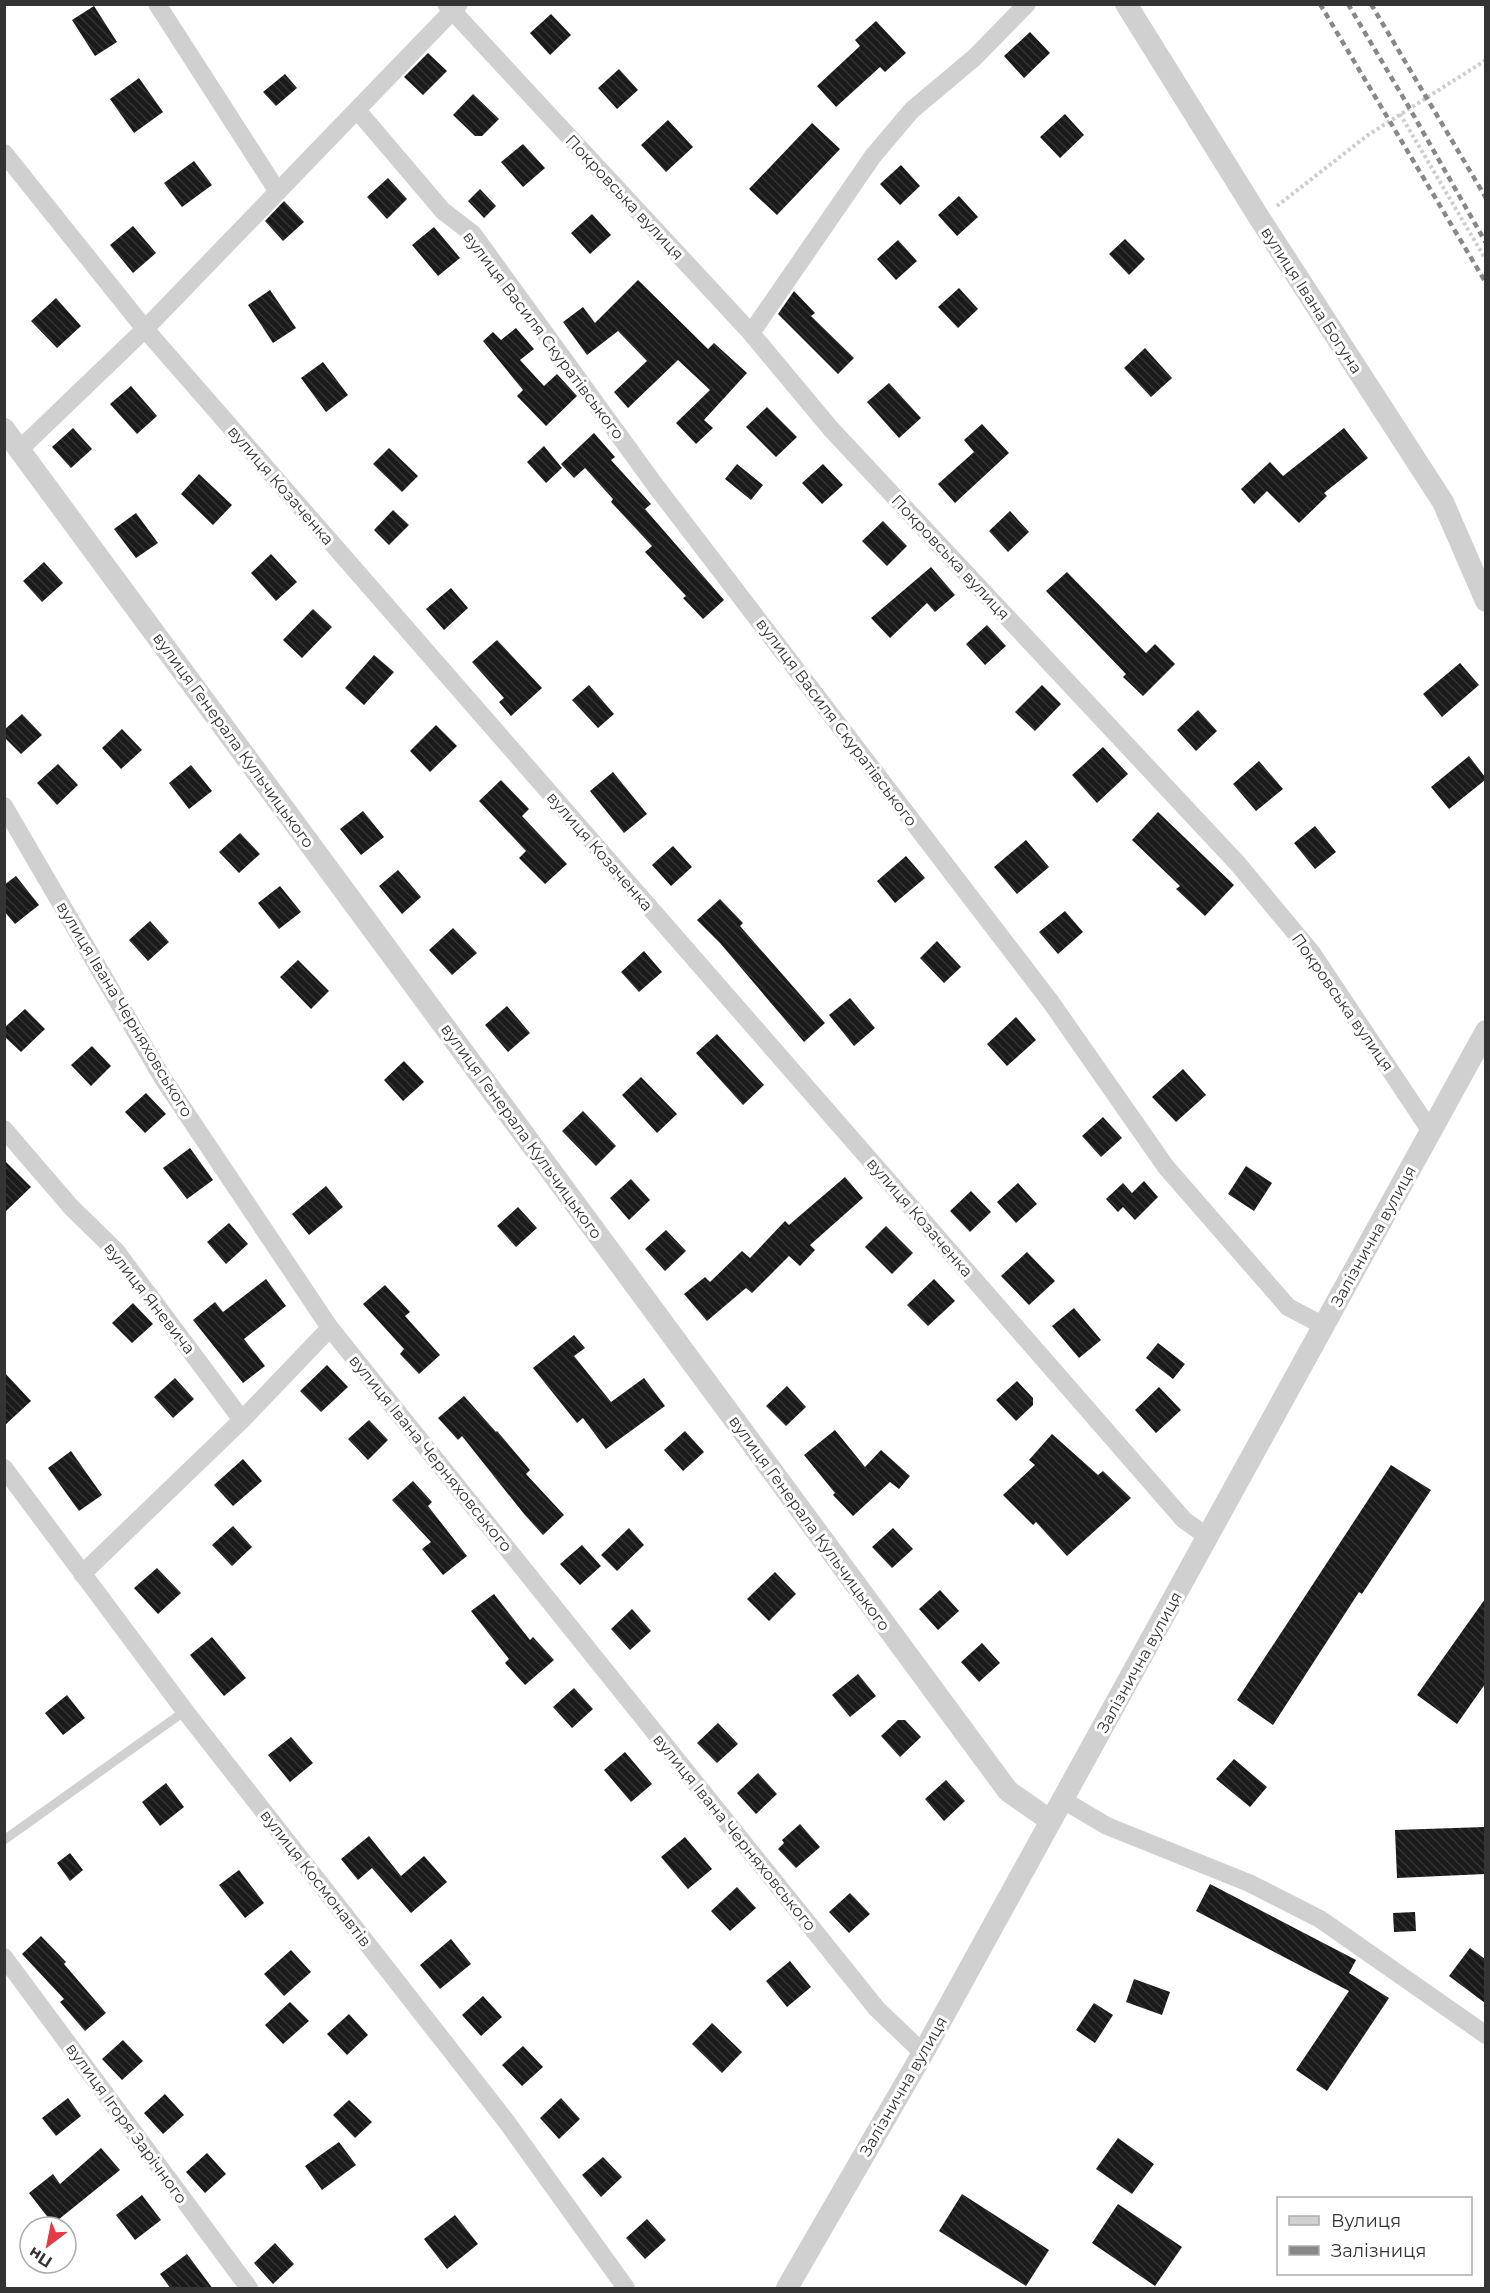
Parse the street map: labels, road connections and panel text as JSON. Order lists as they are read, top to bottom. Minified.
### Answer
{"streets":{"street":["Покровська вулиця","вулиця Івана Богуна","вулиця Василя Скуратівського","вулиця Козаченка","вулиця Генерала Кульчицького","вулиця Івана Черняховського","Залізнична вулиця","вулиця Яневича","вулиця Космонавтів","вулиця Ігоря Зарічного"]},"crossings":[["Покровська вулиця","Залізнична вулиця"],["вулиця Василя Скуратівського","Залізнична вулиця"],["вулиця Козаченка","Залізнична вулиця"],["вулиця Генерала Кульчицького","Залізнична вулиця"],["вулиця Івана Черняховського","Залізнична вулиця"]],"legend":["Вулиця","Залізниця"],"north":"bottom left"}
